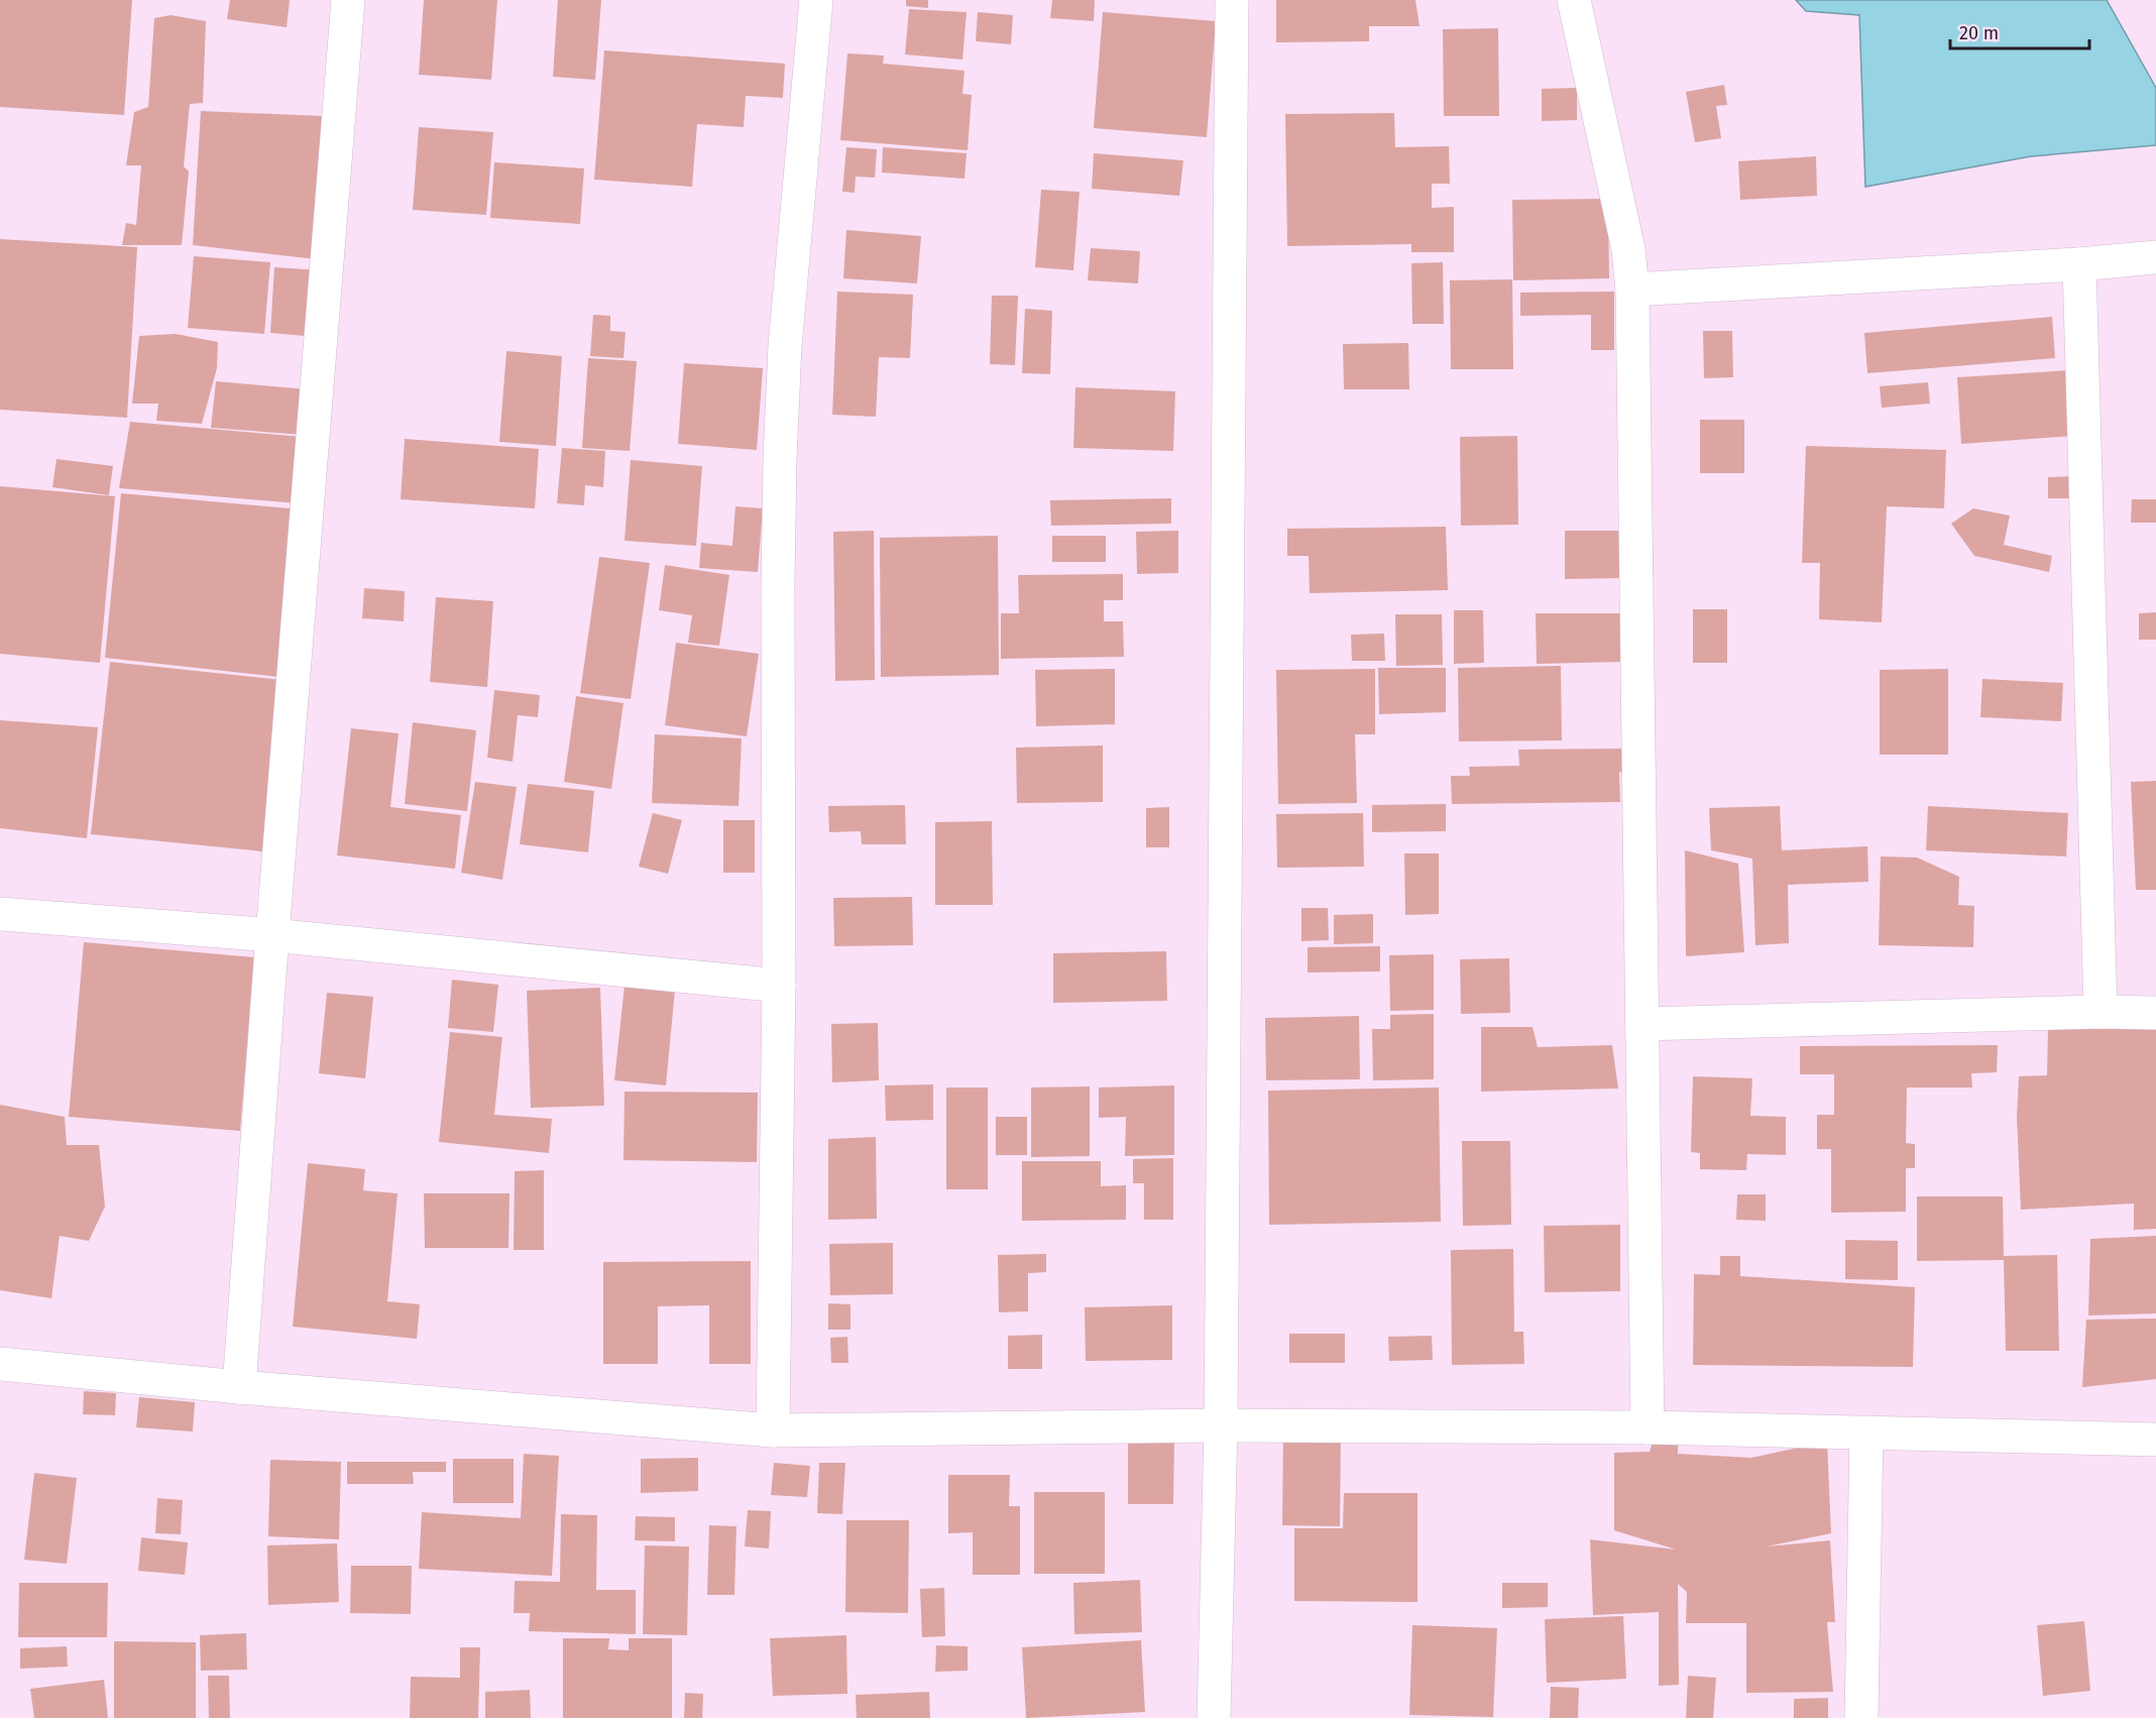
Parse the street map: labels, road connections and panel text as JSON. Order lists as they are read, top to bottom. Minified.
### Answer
{"scale_bar":"20 m"}
